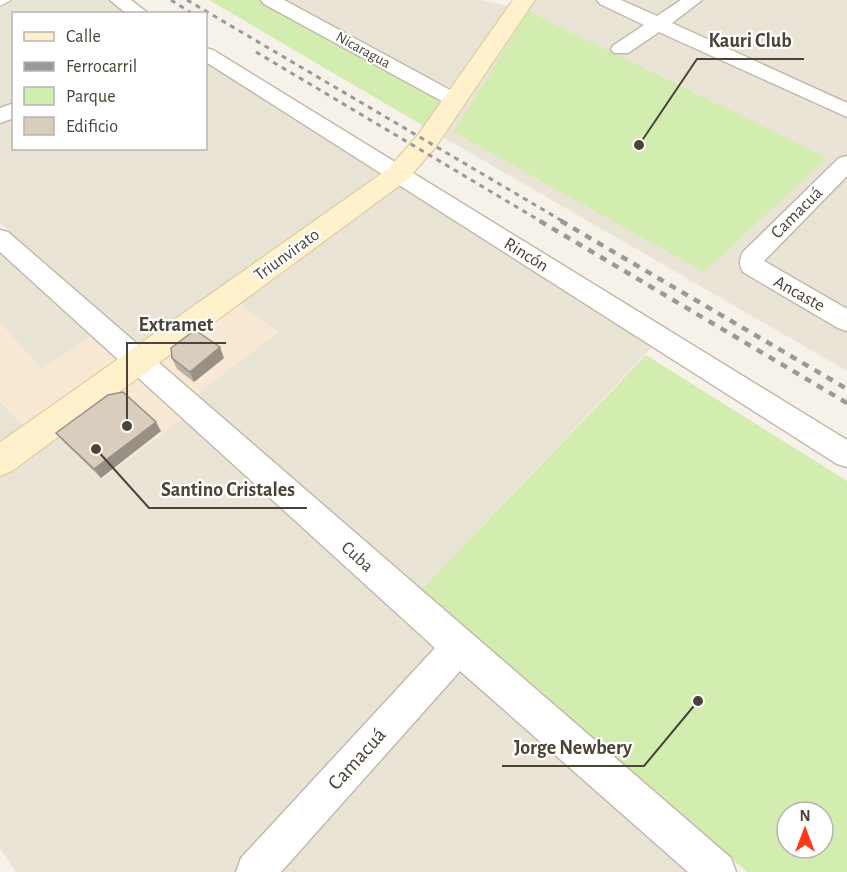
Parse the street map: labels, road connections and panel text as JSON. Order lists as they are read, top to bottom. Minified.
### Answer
{"streets":{"street":["Nicaragua","Camacuá","Triunvirato","Rincón","Ancaste","Cuba"]},"crossings":[["Nicaragua","Triunvirato"],["Camacuá","Ancaste"],["Camacuá","Cuba"],["Triunvirato","Rincón"],["Triunvirato","Cuba"]],"places":["Kauri Club","Extramet","Santino Cristales","Jorge Newbery"],"legend":["Calle","Ferrocarril","Parque","Edificio"],"north":"top"}
